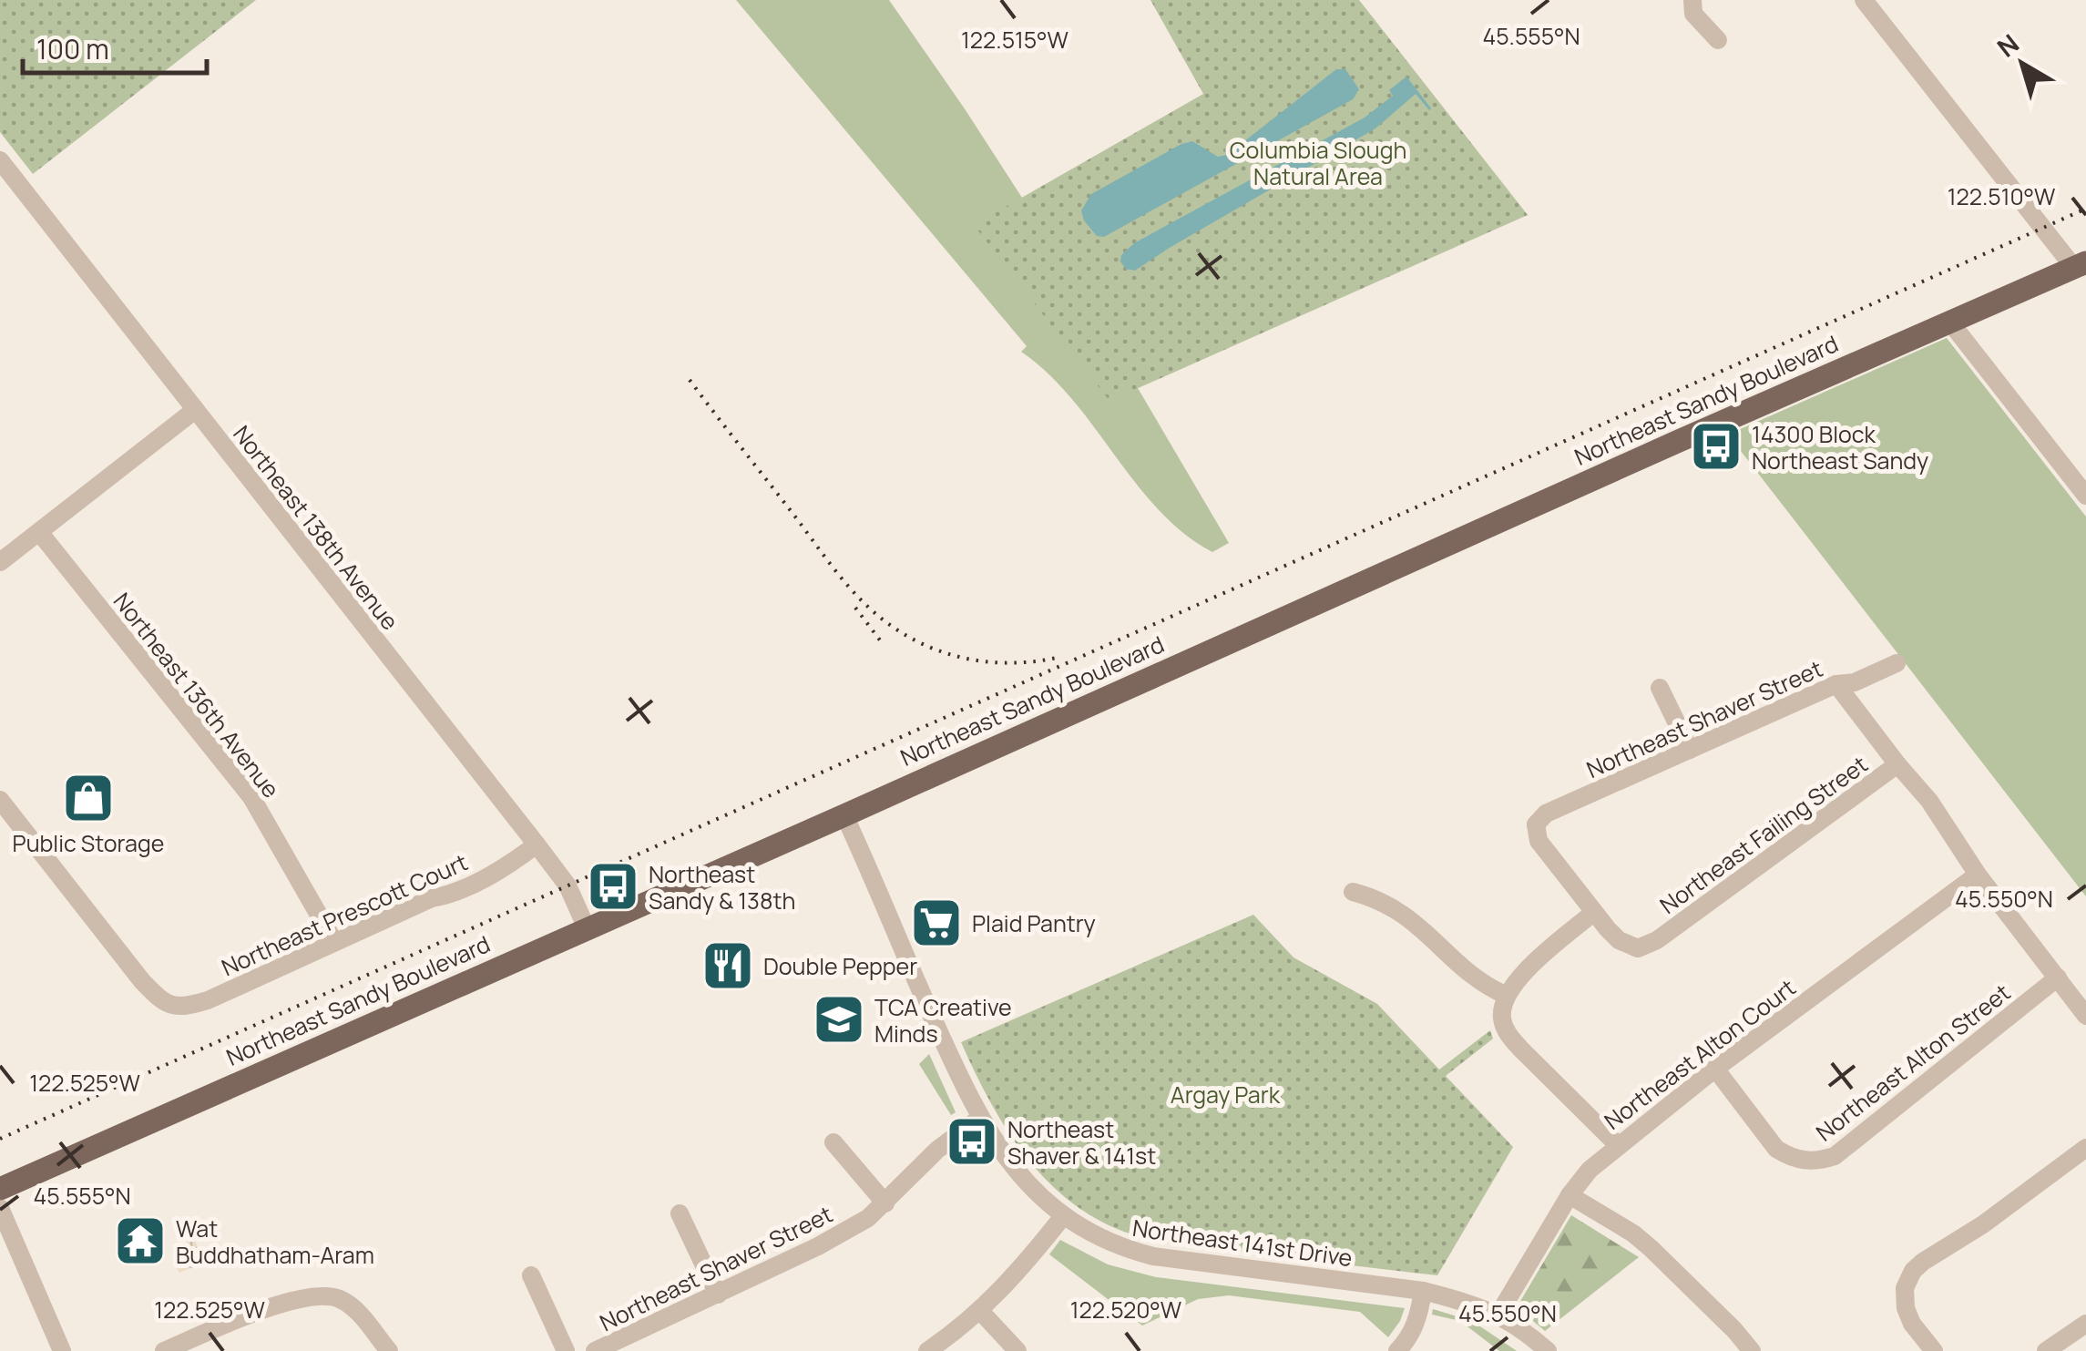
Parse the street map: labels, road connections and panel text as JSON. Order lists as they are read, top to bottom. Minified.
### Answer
{"streets":{"main road":["Northeast Sandy Boulevard"],"street":["Northeast 138th Avenue","Northeast 136th Avenue","Northeast Shaver Street","Northeast Failing Street","Northeast Prescott Court","Northeast Alton Court","Northeast Alton Street","Northeast 141st Drive"]},"crossings":[["Northeast Sandy Boulevard","Northeast 138th Avenue"],["Northeast Sandy Boulevard","Northeast 141st Drive"],["Northeast 138th Avenue","Northeast Prescott Court"],["Northeast 136th Avenue","Northeast Prescott Court"],["Northeast Shaver Street","Northeast Failing Street"],["Northeast Shaver Street","Northeast 141st Drive"],["Northeast Alton Court","Northeast Alton Street"],["Northeast Alton Court","Northeast 141st Drive"]],"parks":["Columbia Slough Natural Area","Argay Park"],"places":{"bus stop":["14300 Block Northeast Sandy","Northeast Sandy & 138th","Northeast Shaver & 141st"],"shop":["Public Storage"],"supermarket":["Plaid Pantry"],"restaurant":["Double Pepper"],"school or university":["TCA Creative Minds"],"temple":["Wat Buddhatham-Aram"]},"scale_bar":"100 m","north":"top left","coordinates":["45.555°N","122.515°W","122.510°W","45.550°N","122.525°W","122.520°W"]}
